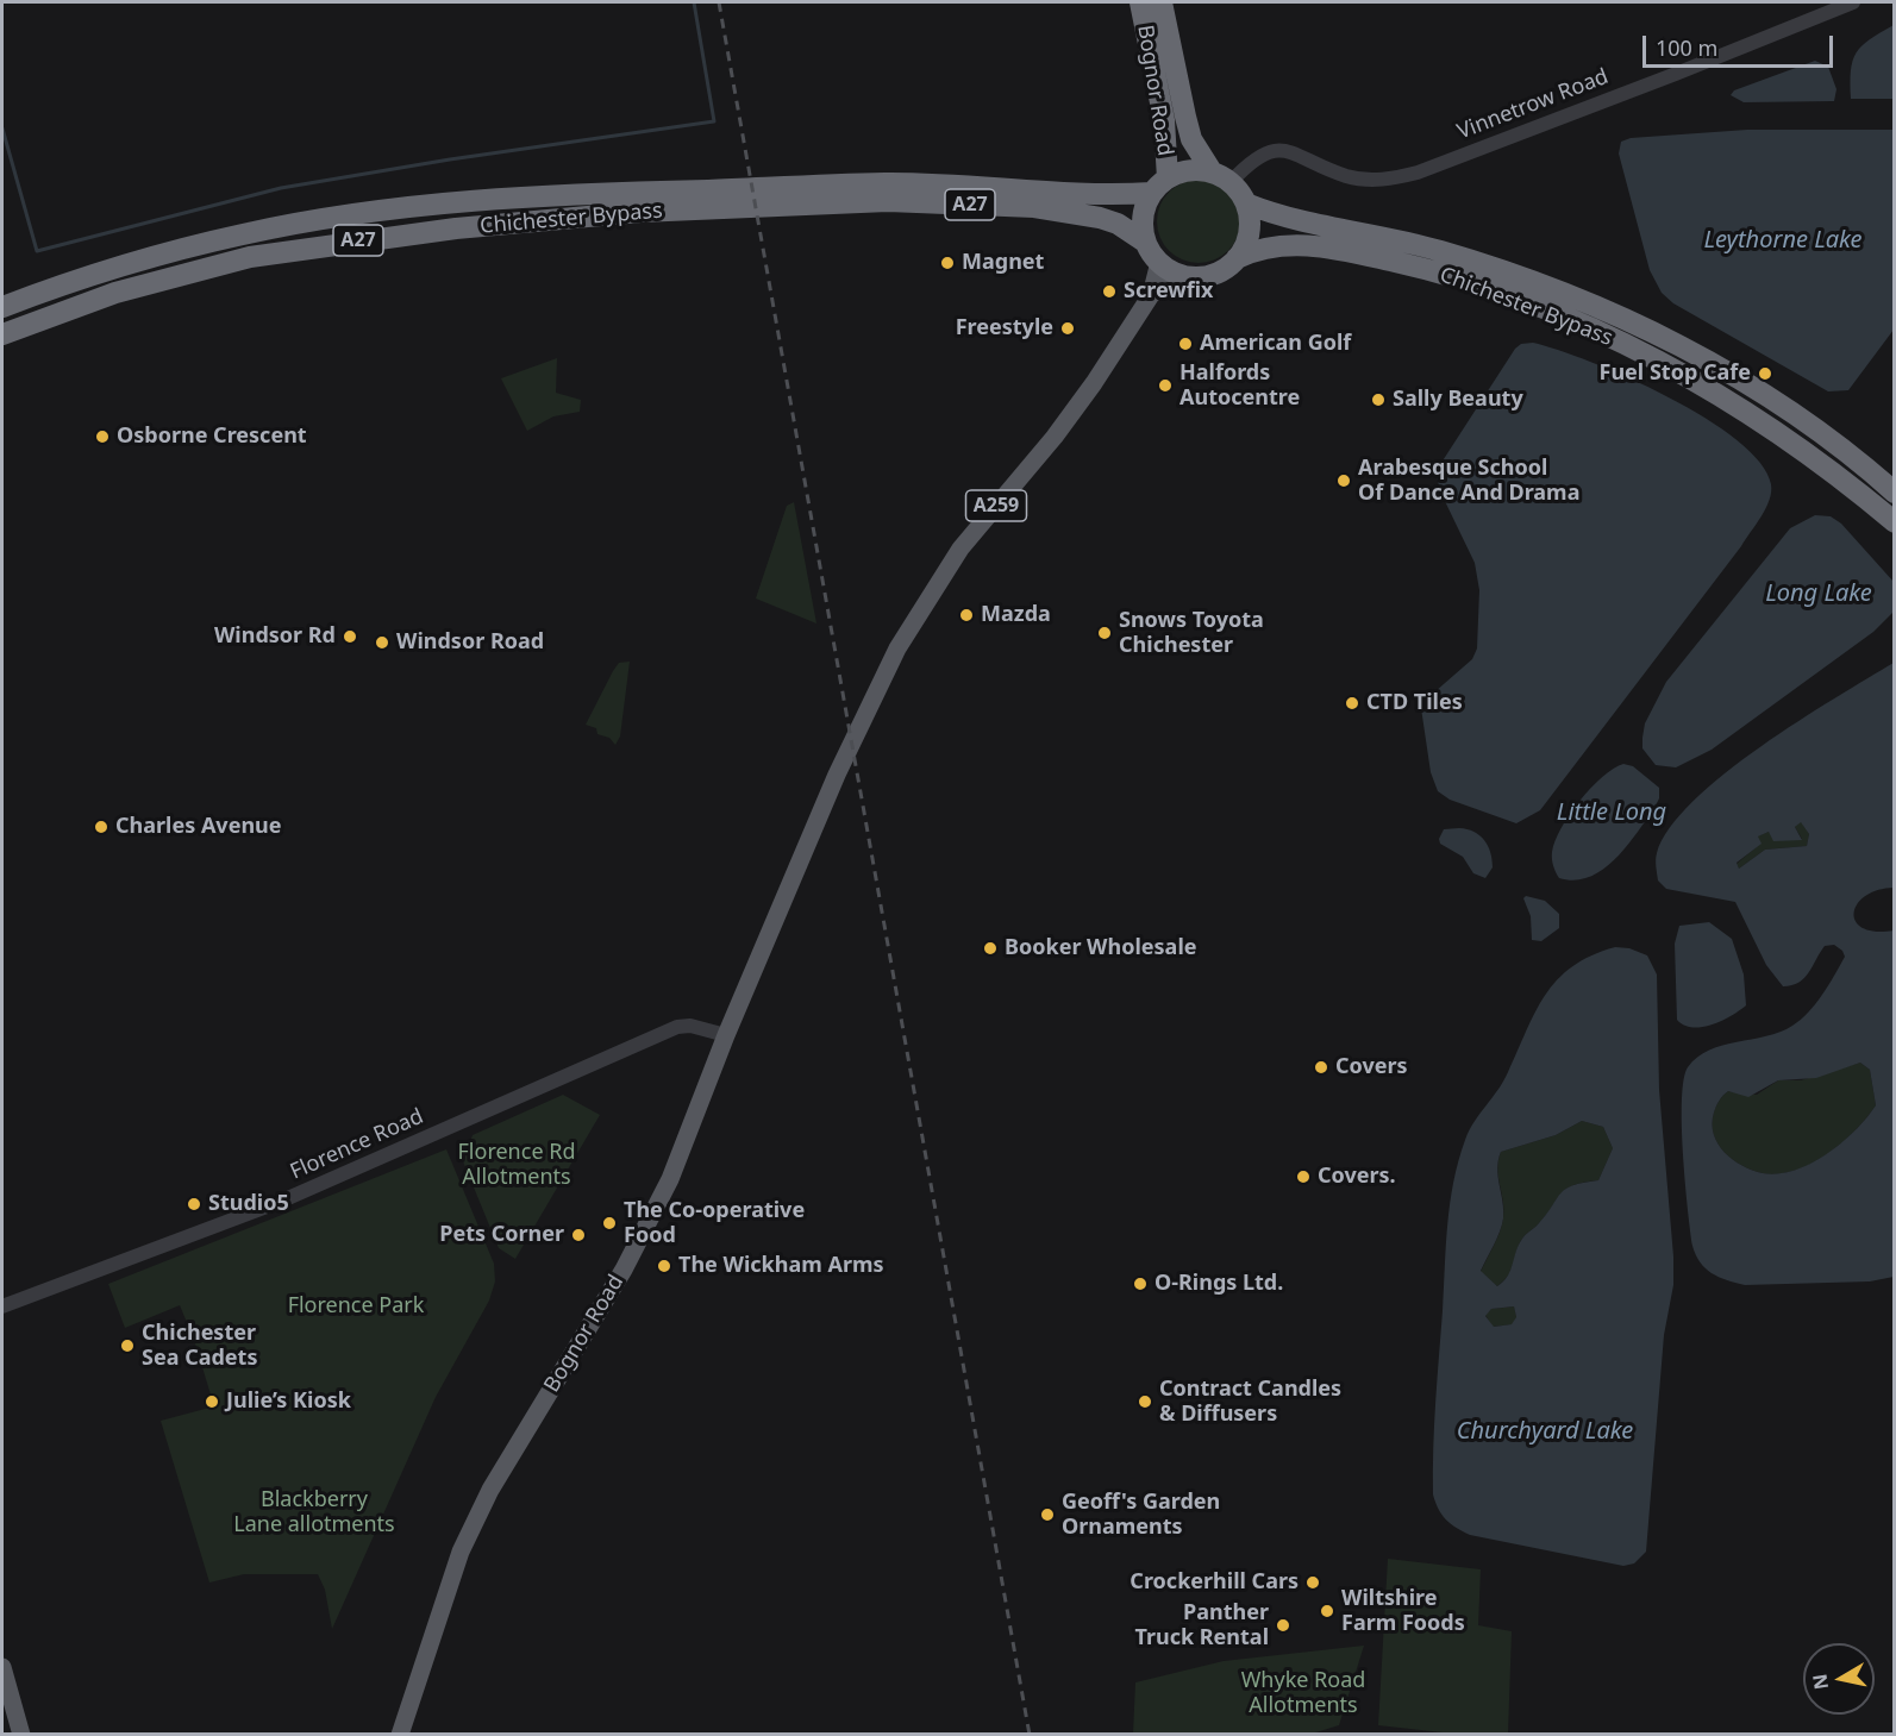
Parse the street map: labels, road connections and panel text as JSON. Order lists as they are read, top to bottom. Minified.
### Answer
{"streets":{"highway":["Bognor Road","A27","Chichester Bypass"],"main road":["A259"],"street":["Vinnetrow Road","Florence Road"]},"crossings":[["Bognor Road","Vinnetrow Road"],["Bognor Road","Chichester Bypass"],["Bognor Road","A259"],["Bognor Road","Florence Road"],["Vinnetrow Road","Chichester Bypass"],["Vinnetrow Road","A259"],["Chichester Bypass","A259"]],"water":["Leythorne Lake","Long Lake","Little Long","Churchyard Lake"],"parks":["Florence Rd Allotments","Florence Park","Blackberry Lane allotments","Whyke Road Allotments"],"places":["Magnet","Screwfix","Freestyle","American Golf","Fuel Stop Cafe","Halfords Autocentre","Sally Beauty","Osborne Crescent","Arabesque School Of Dance And Drama","Mazda","Snows Toyota Chichester","Windsor Rd","Windsor Road","CTD Tiles","Charles Avenue","Booker Wholesale","Covers","Covers.","Studio5","The Co-operative Food","Pets Corner","The Wickham Arms","O-Rings Ltd.","Chichester Sea Cadets","Julie’s Kiosk","Contract Candles & Diffusers","Geoff's Garden Ornaments","Crockerhill Cars","Wiltshire Farm Foods","Panther Truck Rental"],"scale_bar":"100 m","north":"left"}
